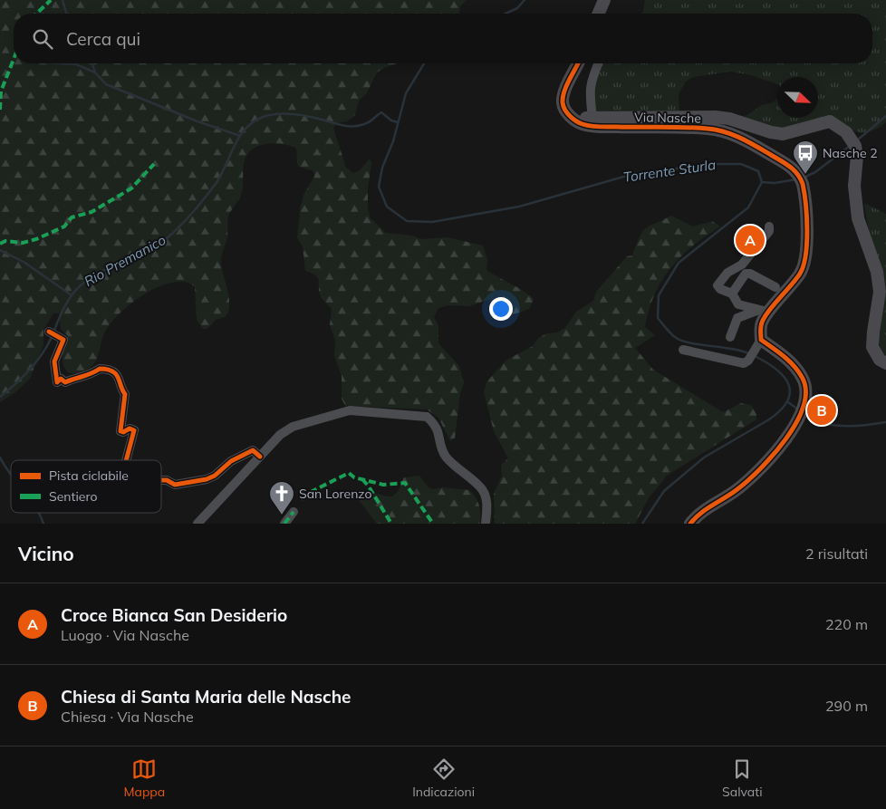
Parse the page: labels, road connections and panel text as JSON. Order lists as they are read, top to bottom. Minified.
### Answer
{"streets":{"street":["Via Nasche"]},"water":["Torrente Sturla","Rio Premanico"],"places":{"bus stop":["Nasche 2"],"church":["San Lorenzo"]},"legend":["Pista ciclabile","Sentiero"],"north":"bottom right","page":{"search":"Cerca qui","pins":["A","B"],"heading":["Vicino","2 risultati"],"list":[{"mark":"A","name":"Croce Bianca San Desiderio","note":"Luogo · Via Nasche","value":"220 m"},{"mark":"B","name":"Chiesa di Santa Maria delle Nasche","note":"Chiesa · Via Nasche","value":"290 m"}],"nav":["Mappa","Indicazioni","Salvati"]}}
